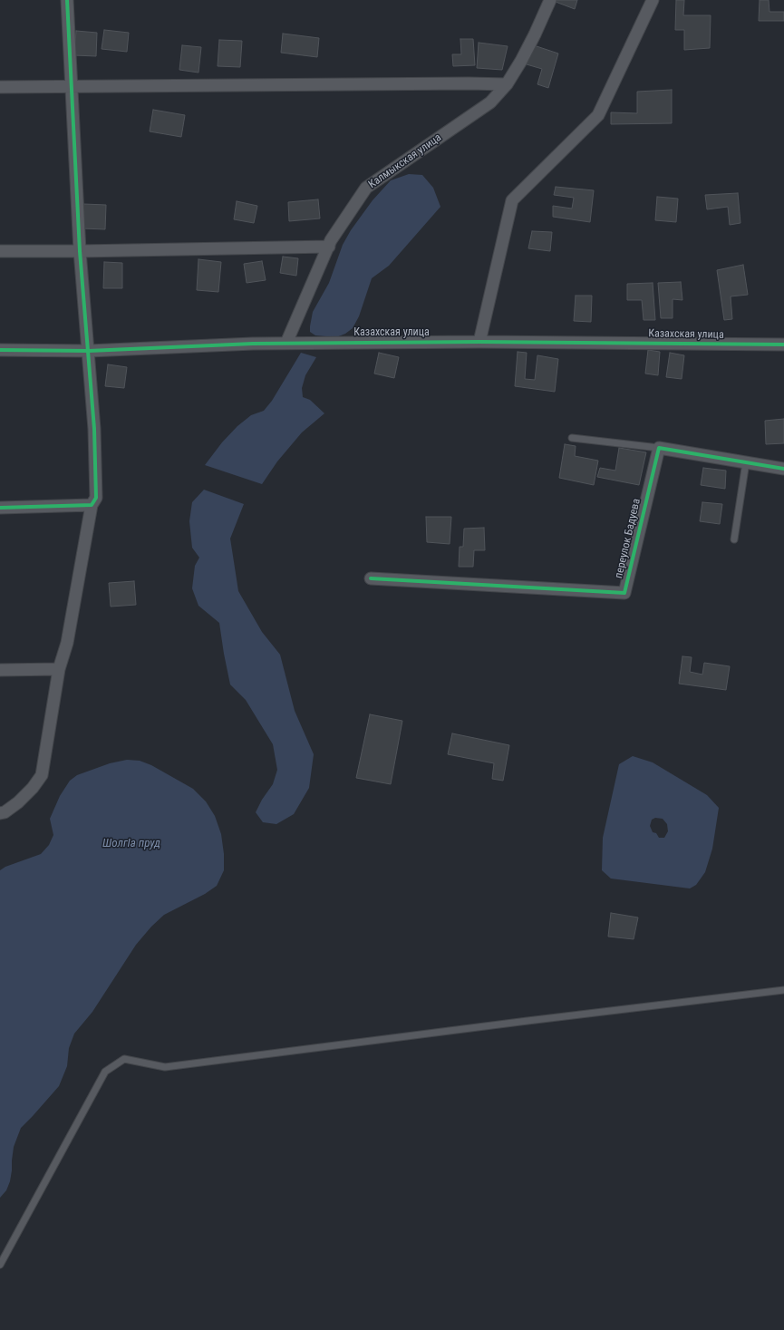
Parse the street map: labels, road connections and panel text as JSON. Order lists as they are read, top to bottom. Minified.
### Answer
{"streets":{"street":["Калмыкская улица","Казахская улица","переулок Бадуева"]},"crossings":[["Калмыкская улица","Казахская улица"]],"water":["ШолгIа пруд"]}
